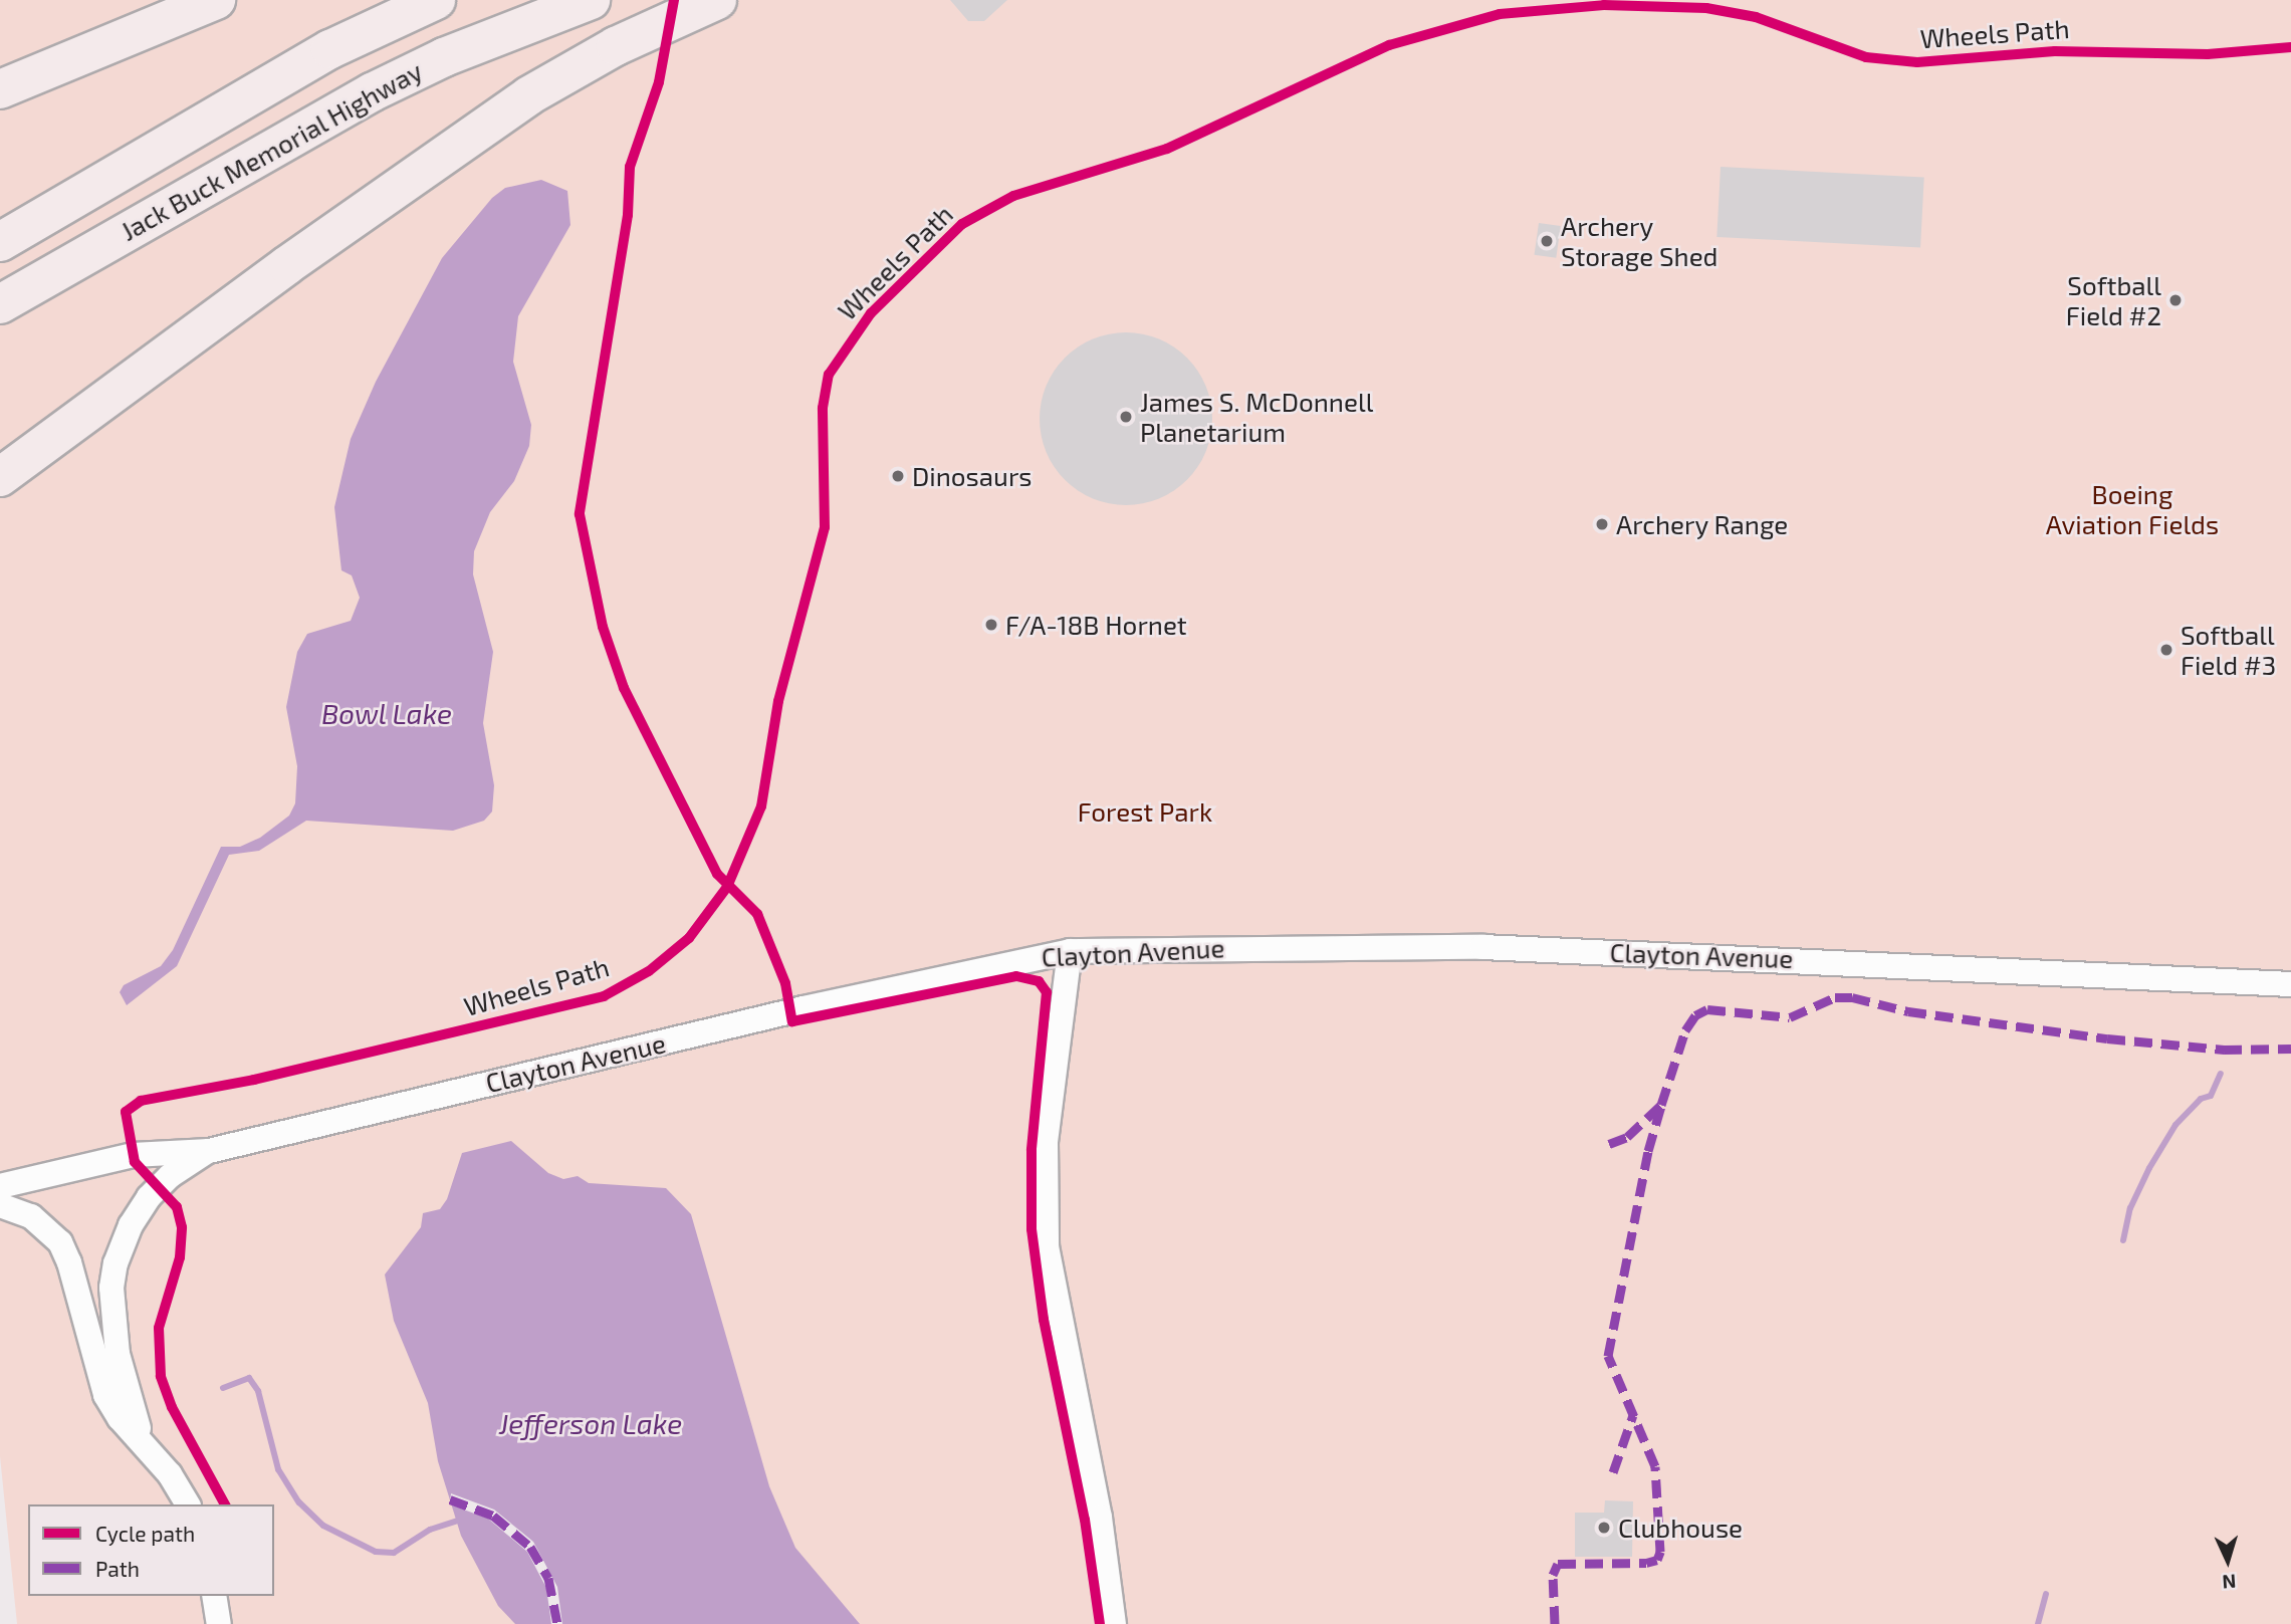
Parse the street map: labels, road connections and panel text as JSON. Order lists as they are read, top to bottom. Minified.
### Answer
{"streets":{"highway":["Jack Buck Memorial Highway"],"street":["Clayton Avenue"],"cycle path":["Wheels Path"]},"water":["Bowl Lake","Jefferson Lake"],"parks":["Boeing Aviation Fields","Forest Park"],"places":["Archery Storage Shed","Softball Field #2","James S. McDonnell Planetarium","Dinosaurs","Archery Range","F/A-18B Hornet","Softball Field #3","Clubhouse"],"legend":["Cycle path","Path"],"north":"bottom"}
